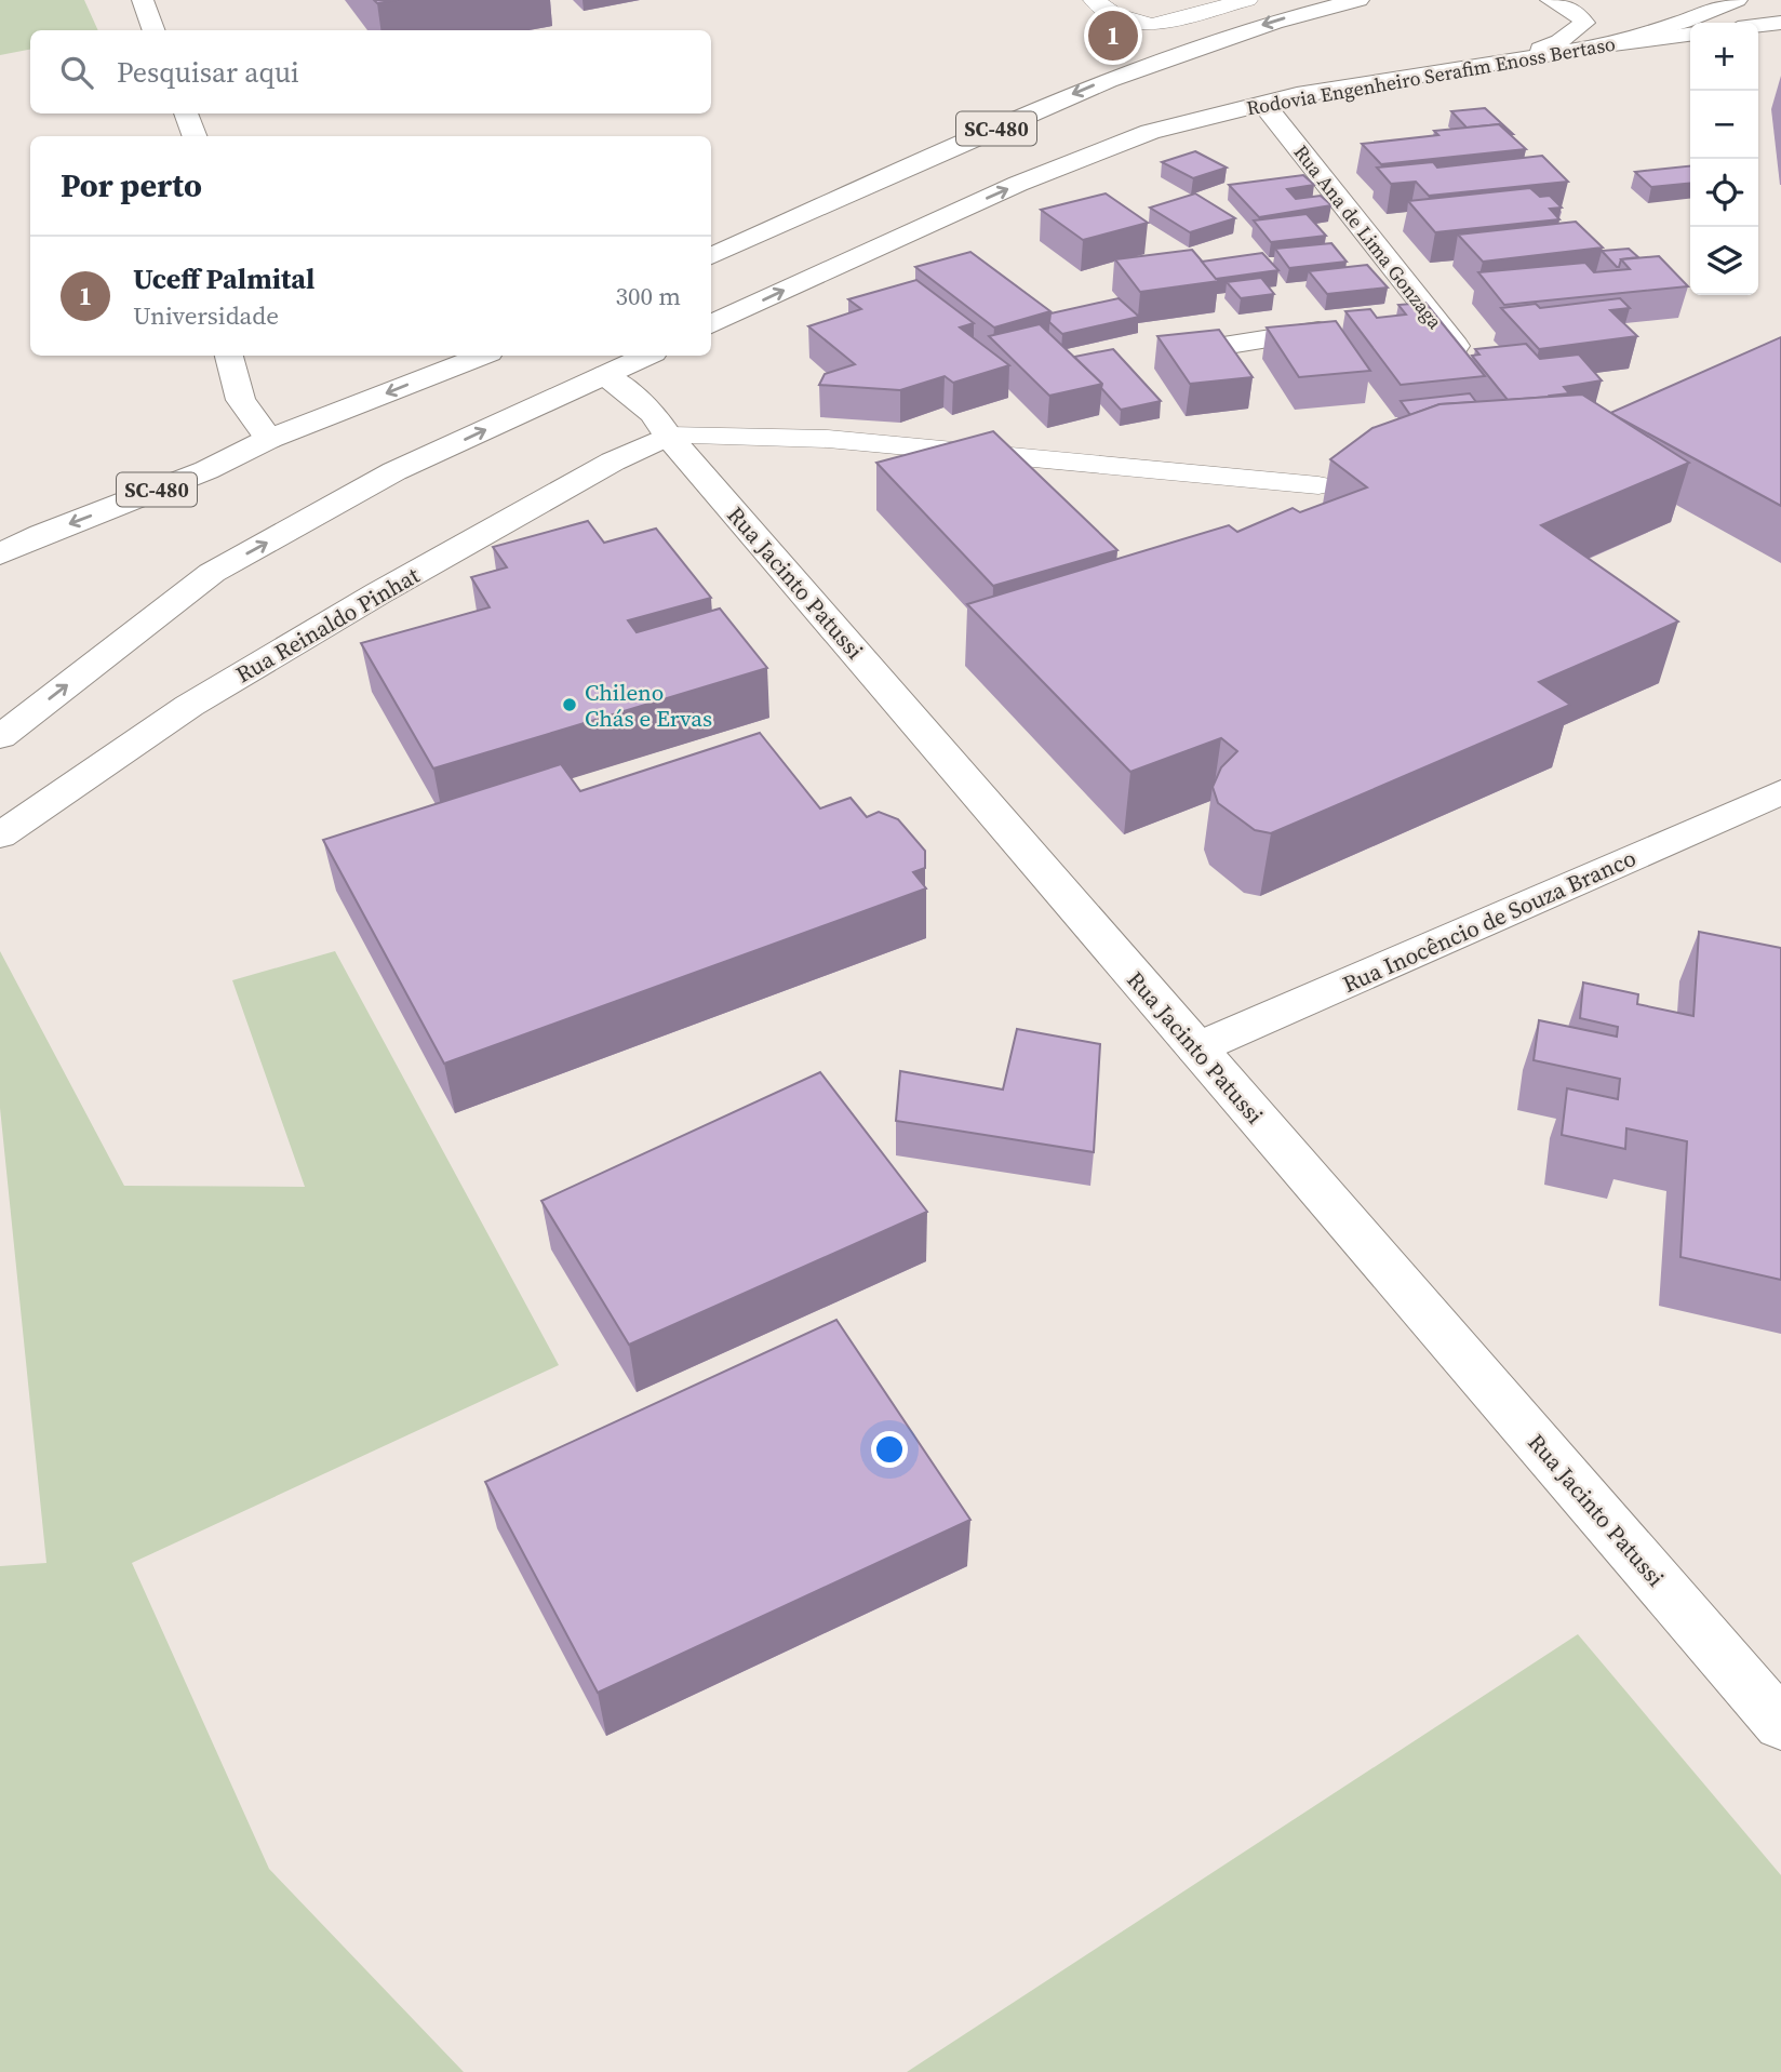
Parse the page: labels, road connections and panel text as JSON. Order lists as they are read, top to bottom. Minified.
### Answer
{"streets":{"street":["Rodovia Engenheiro Serafim Enoss Bertaso","SC-480","Rua Ana de Lima Gonzaga","Rua Jacinto Patussi","Rua Reinaldo Pinhat","Rua Inocêncio de Souza Branco"]},"crossings":[["Rodovia Engenheiro Serafim Enoss Bertaso","Rua Ana de Lima Gonzaga"],["Rua Jacinto Patussi","Rua Reinaldo Pinhat"],["Rua Jacinto Patussi","Rua Inocêncio de Souza Branco"]],"places":["Chileno Chás e Ervas"],"page":{"pins":"1","map_buttons":["+","−"],"search":"Pesquisar aqui","heading":"Por perto","list":[{"mark":"1","name":"Uceff Palmital","note":"Universidade","value":"300 m"}]}}
